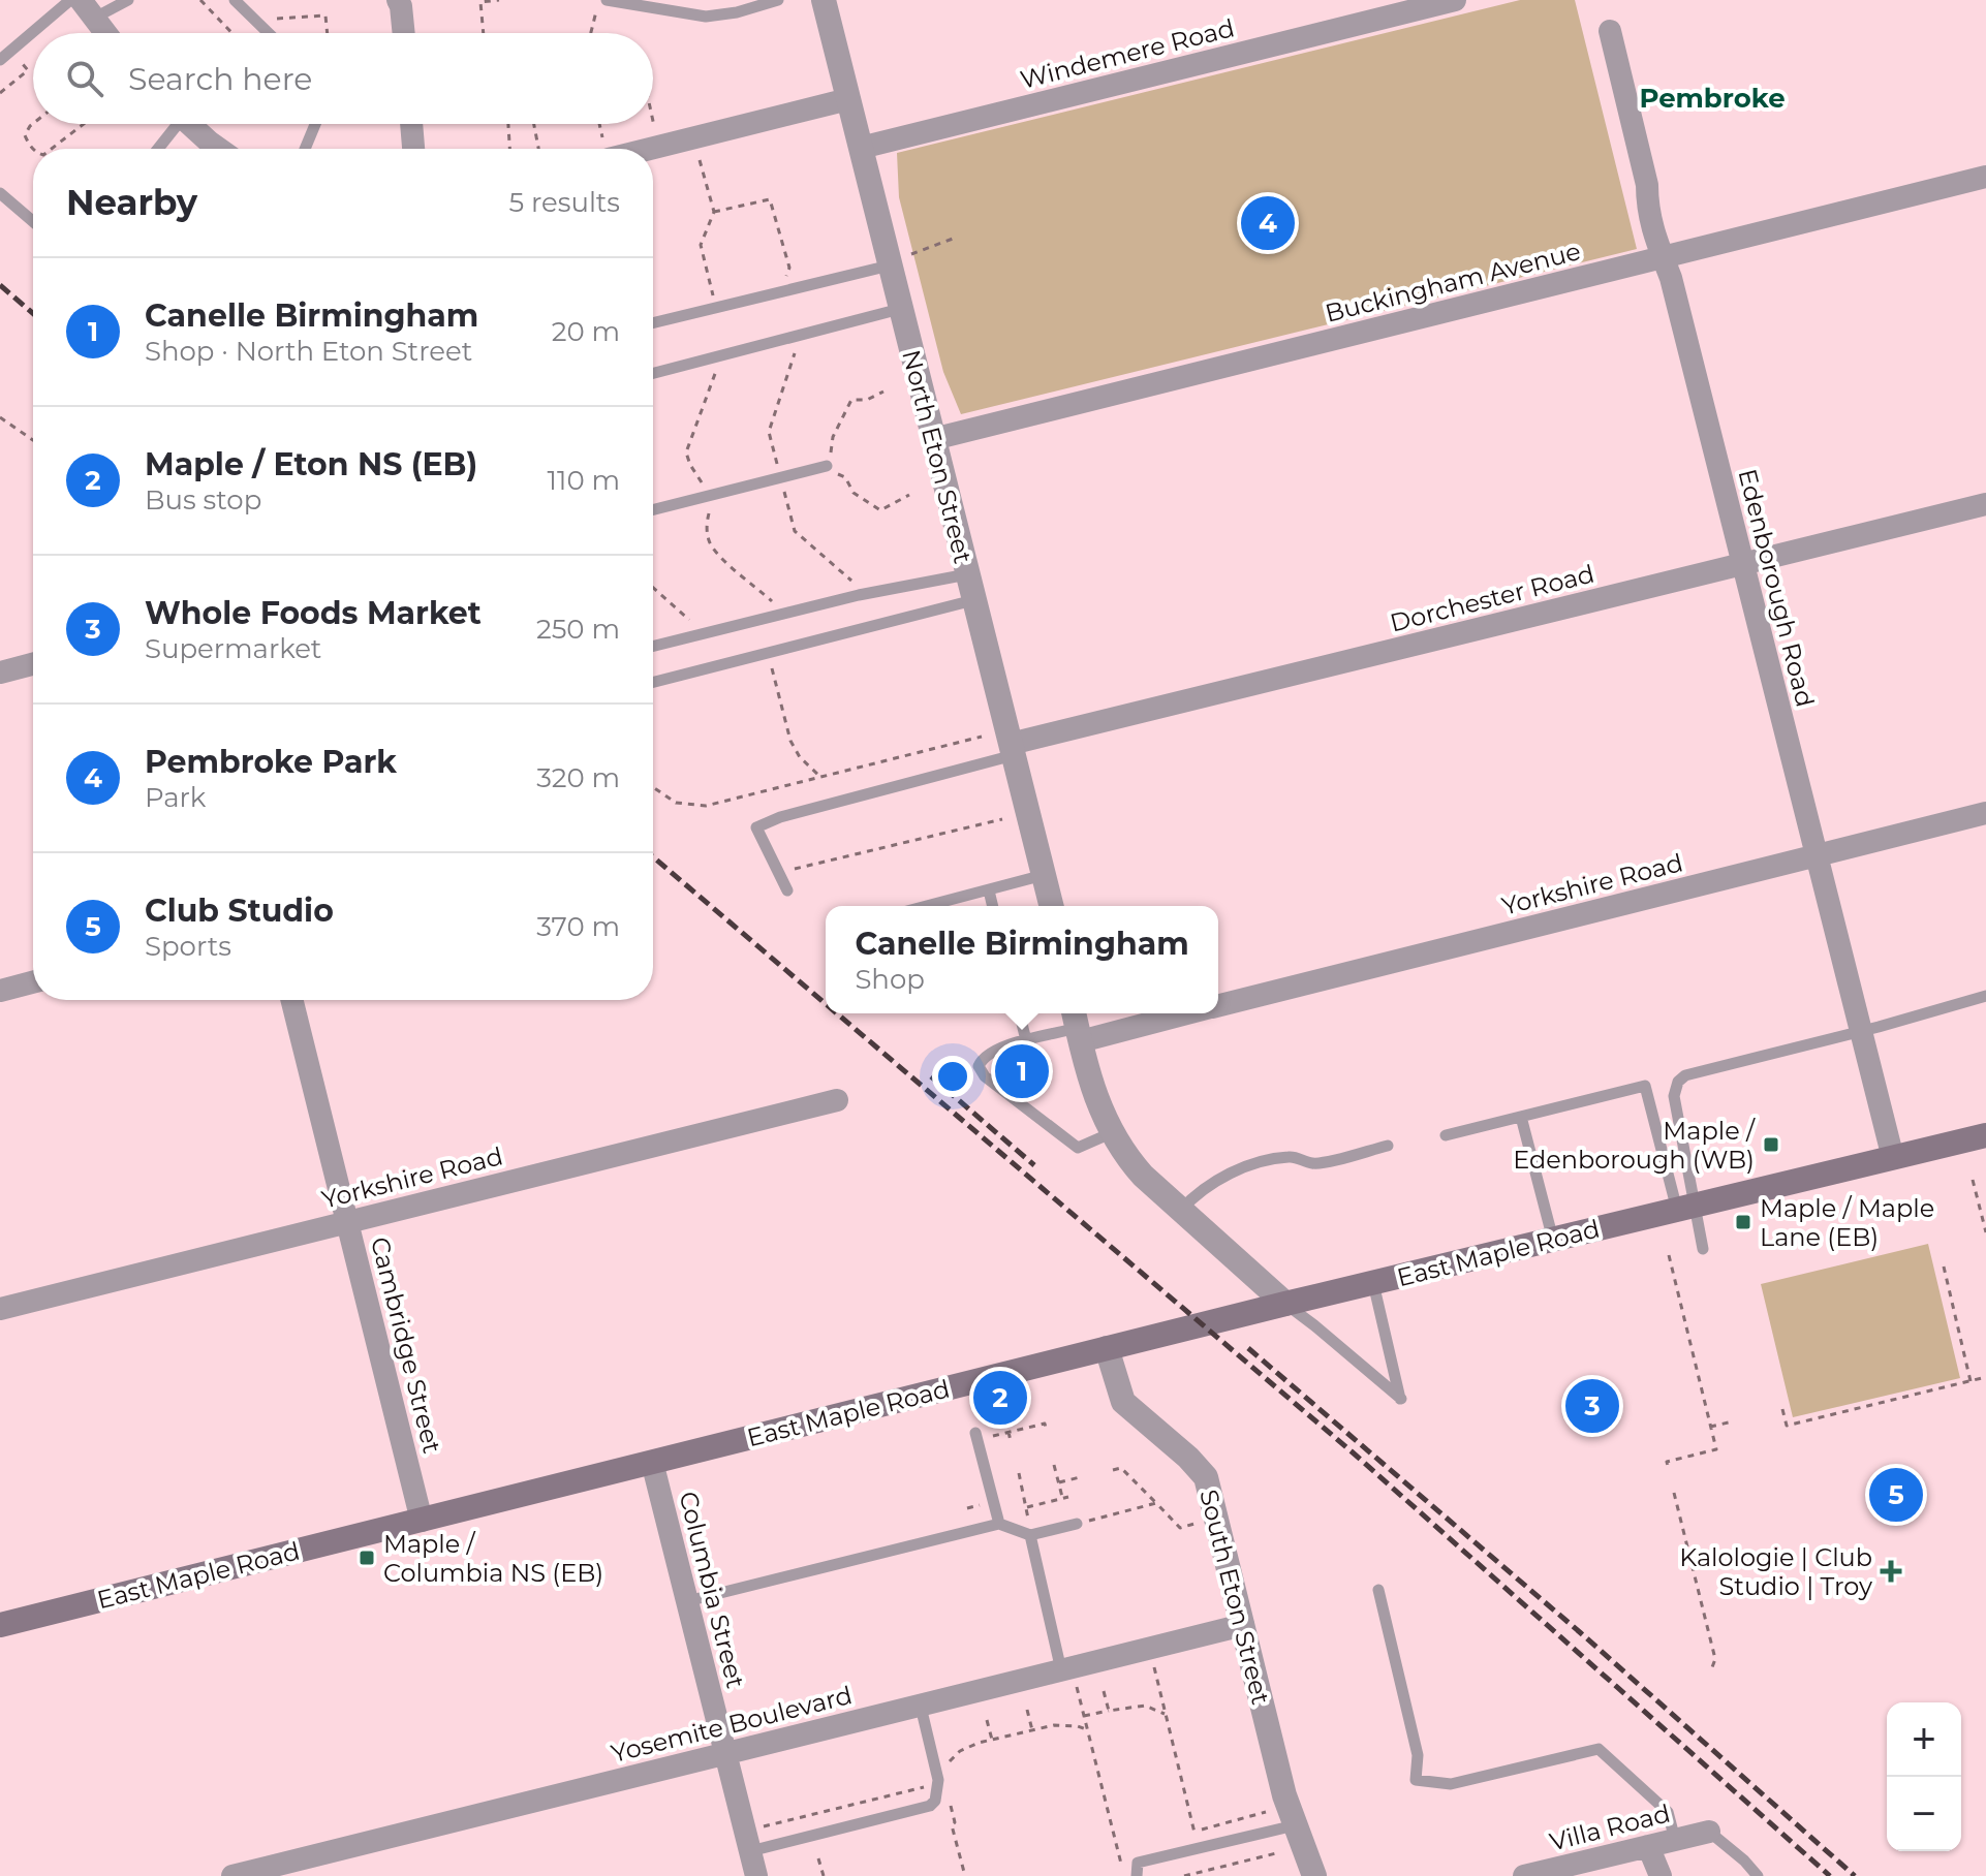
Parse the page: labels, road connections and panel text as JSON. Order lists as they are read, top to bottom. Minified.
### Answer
{"streets":{"main road":["East Maple Road"],"street":["Windemere Road","Buckingham Avenue","North Eton Street","Edenborough Road","Dorchester Road","Yorkshire Road","Cambridge Street","Columbia Street","South Eton Street","Yosemite Boulevard","Villa Road"]},"crossings":[["Windemere Road","North Eton Street"],["Buckingham Avenue","North Eton Street"],["Buckingham Avenue","Edenborough Road"],["North Eton Street","Dorchester Road"],["Edenborough Road","Dorchester Road"],["Edenborough Road","Yorkshire Road"],["Edenborough Road","East Maple Road"],["Yorkshire Road","Cambridge Street"],["East Maple Road","Cambridge Street"],["East Maple Road","Columbia Street"],["East Maple Road","South Eton Street"],["Columbia Street","Yosemite Boulevard"],["South Eton Street","Yosemite Boulevard"]],"districts":["Pembroke"],"places":{"transit":["Maple / Edenborough (WB)","Maple / Maple Lane (EB)","Maple / Columbia NS (EB)"],"health":["Kalologie | Club Studio | Troy"]},"page":{"search":"Search here","heading":["Nearby","5 results"],"pins":["4","1","2","3","5"],"list":[{"mark":"1","name":"Canelle Birmingham","note":"Shop · North Eton Street","value":"20 m"},{"mark":"2","name":"Maple / Eton NS (EB)","note":"Bus stop","value":"110 m"},{"mark":"3","name":"Whole Foods Market","note":"Supermarket","value":"250 m"},{"mark":"4","name":"Pembroke Park","note":"Park","value":"320 m"},{"mark":"5","name":"Club Studio","note":"Sports","value":"370 m"}],"popup":["Canelle Birmingham","Shop"],"map_buttons":["+","−"]}}
